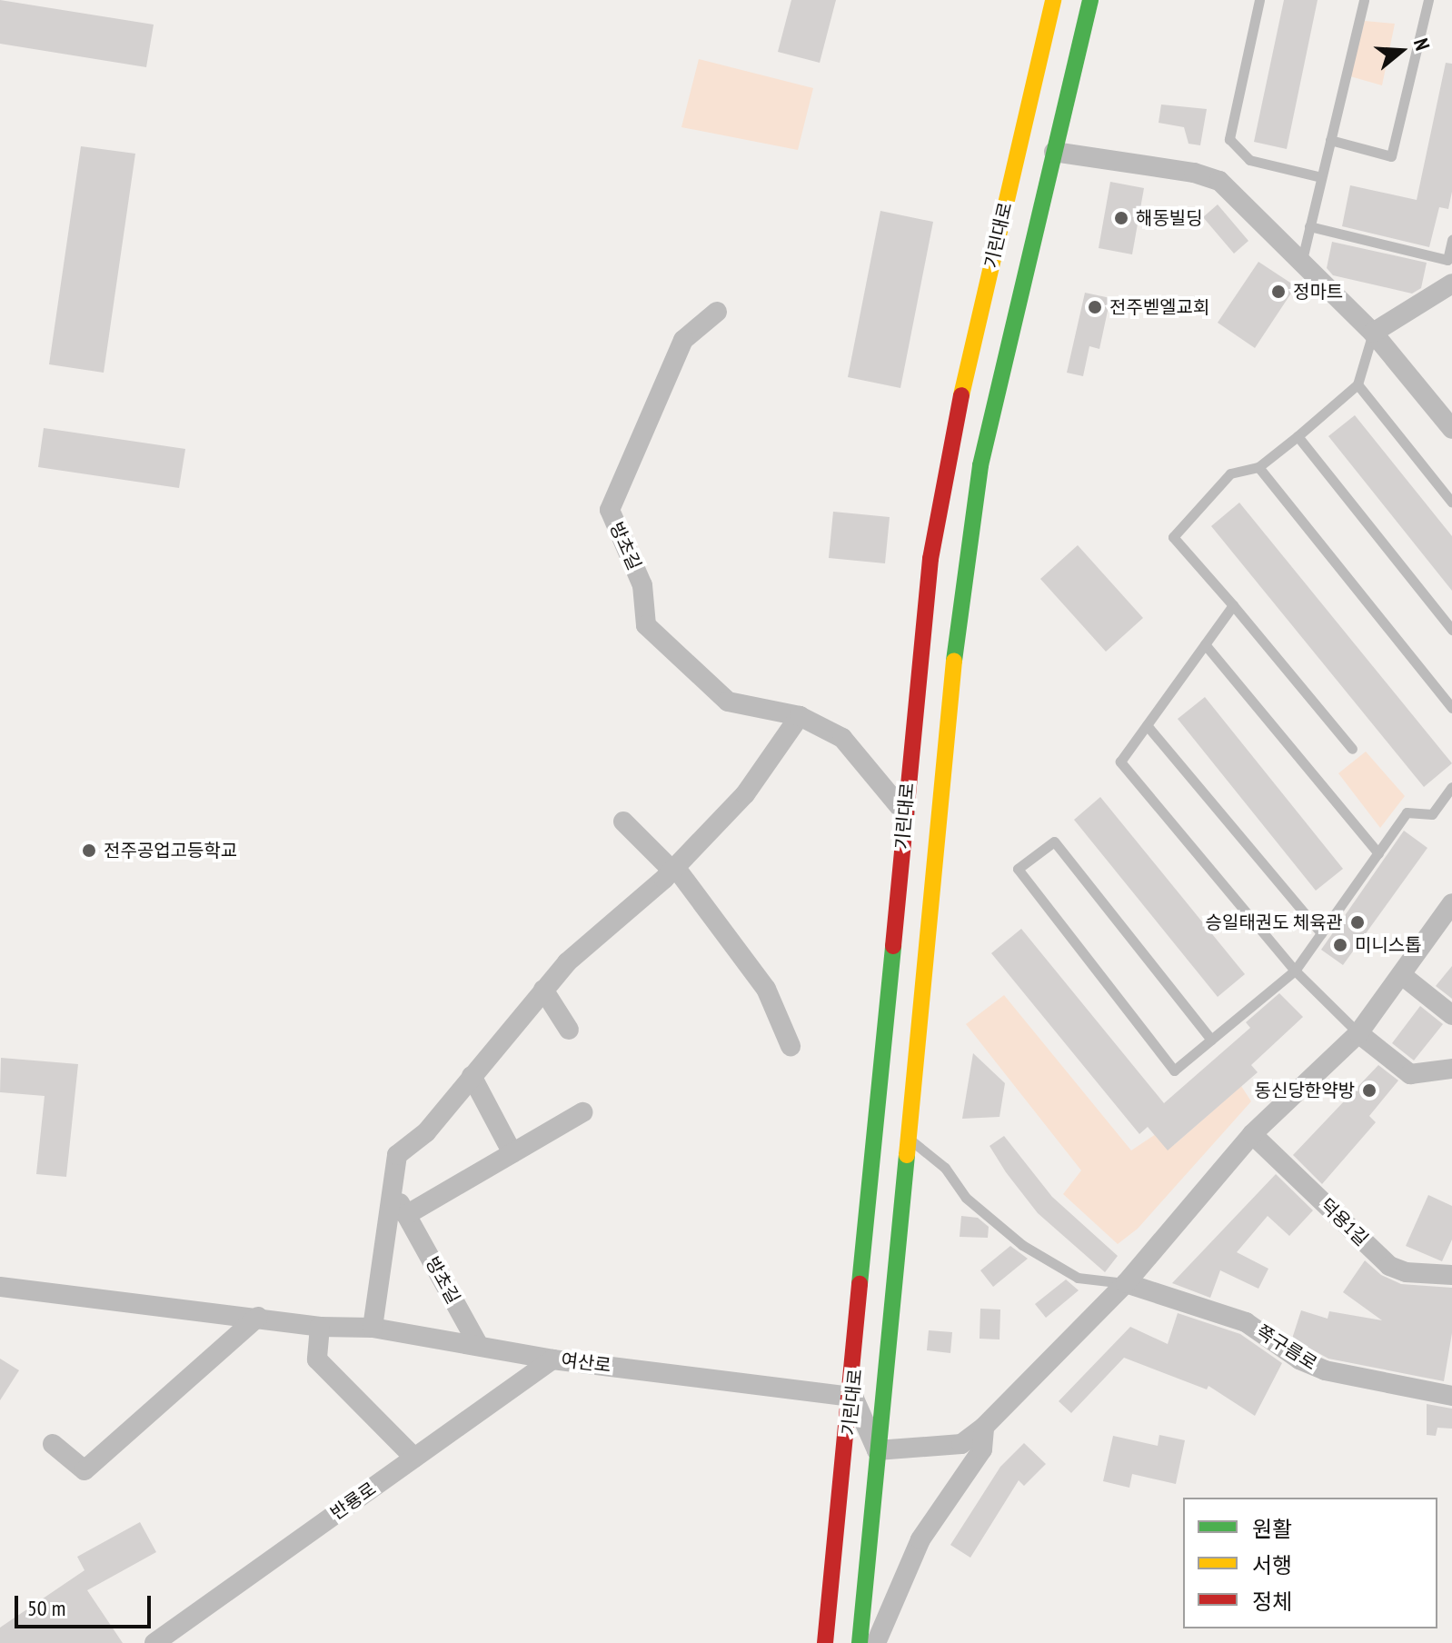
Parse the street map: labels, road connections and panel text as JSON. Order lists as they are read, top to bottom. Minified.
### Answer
{"streets":{"street":["기린대로","방초길","덕용1길","쪽구름로","여산로","반룡로"]},"crossings":[["기린대로","방초길"],["기린대로","쪽구름로"],["기린대로","여산로"],["방초길","여산로"],["여산로","반룡로"]],"places":["해동빌딩","정마트","전주벧엘교회","전주공업고등학교","승일태권도 체육관","미니스톱","동신당한약방"],"legend":["원활","서행","정체"],"scale_bar":"50 m","north":"right"}
